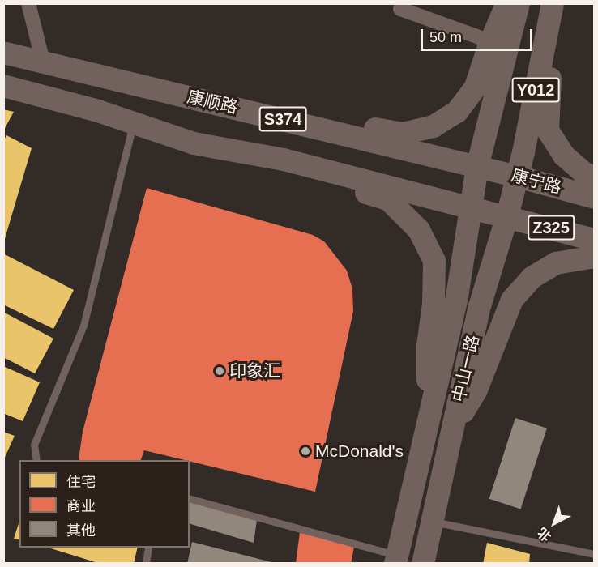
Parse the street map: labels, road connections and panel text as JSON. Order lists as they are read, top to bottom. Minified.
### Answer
{"streets":{"main road":["Y012","康顺路","S374","康宁路","Z325","中山一路"]},"crossings":[["Y012","康顺路"],["Y012","康宁路"],["Y012","中山一路"],["康顺路","康宁路"],["康顺路","中山一路"],["S374","Z325"],["S374","中山一路"],["康宁路","中山一路"],["Z325","中山一路"]],"places":["印象汇","McDonald's"],"legend":["住宅","商业","其他"],"scale_bar":"50 m","north":"bottom left"}
